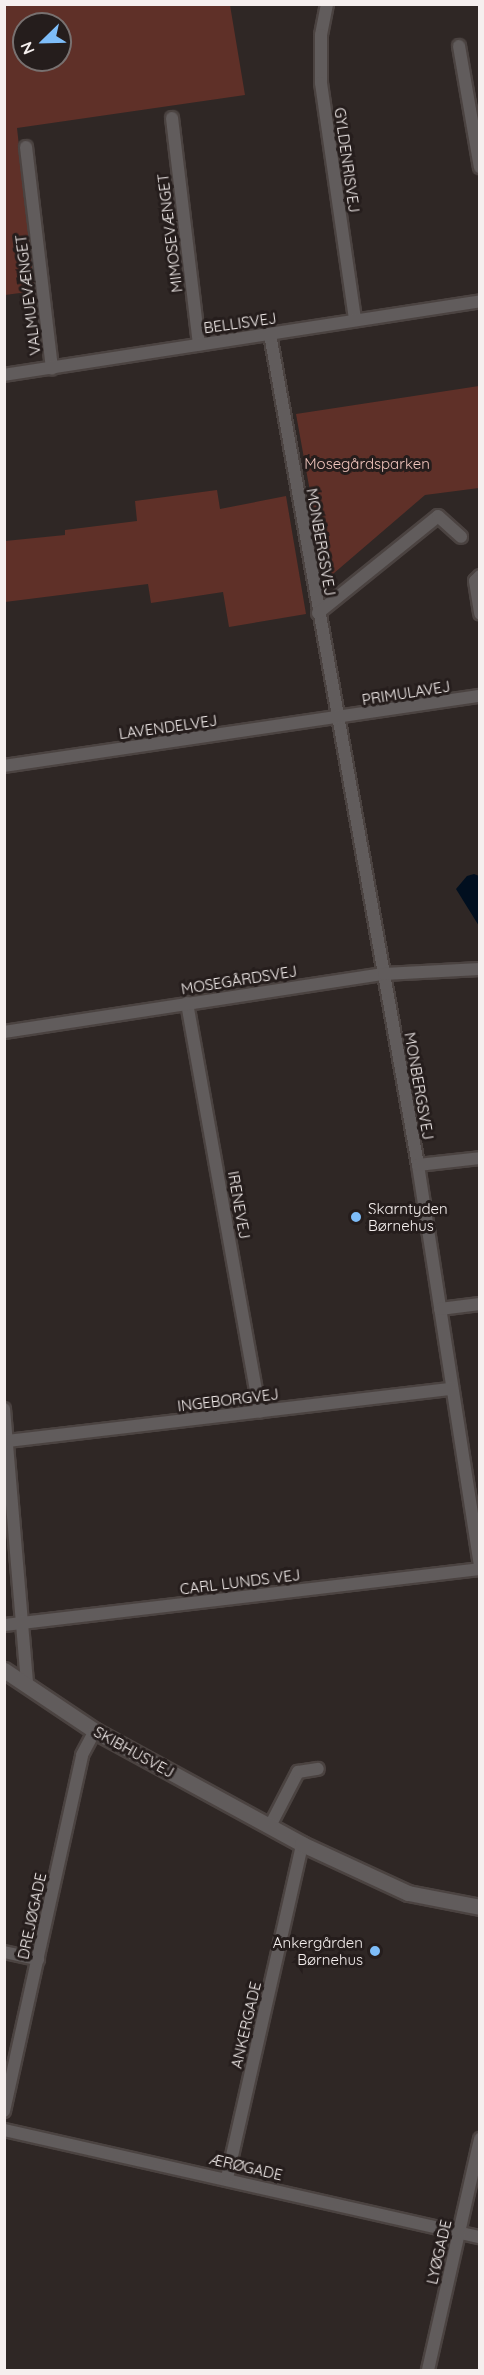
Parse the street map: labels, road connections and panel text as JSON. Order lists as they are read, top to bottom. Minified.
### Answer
{"streets":{"street":["GYLDENRISVEJ","MIMOSEVÆNGET","VALMUEVÆNGET","BELLISVEJ","MONBERGSVEJ","PRIMULAVEJ","LAVENDELVEJ","MOSEGÅRDSVEJ","IRENEVEJ","INGEBORGVEJ","CARL LUNDS VEJ","SKIBHUSVEJ","DREJØGADE","ANKERGADE","ÆRØGADE","LYØGADE"]},"crossings":[["GYLDENRISVEJ","BELLISVEJ"],["MIMOSEVÆNGET","BELLISVEJ"],["VALMUEVÆNGET","BELLISVEJ"],["BELLISVEJ","MONBERGSVEJ"],["MONBERGSVEJ","PRIMULAVEJ"],["MONBERGSVEJ","LAVENDELVEJ"],["MONBERGSVEJ","MOSEGÅRDSVEJ"],["MONBERGSVEJ","INGEBORGVEJ"],["MONBERGSVEJ","CARL LUNDS VEJ"],["PRIMULAVEJ","LAVENDELVEJ"],["MOSEGÅRDSVEJ","IRENEVEJ"],["IRENEVEJ","INGEBORGVEJ"],["SKIBHUSVEJ","DREJØGADE"],["SKIBHUSVEJ","ANKERGADE"],["ANKERGADE","ÆRØGADE"],["ÆRØGADE","LYØGADE"]],"parks":["Mosegårdsparken"],"places":["Skarntyden Børnehus","Ankergården Børnehus"],"north":"bottom left"}
